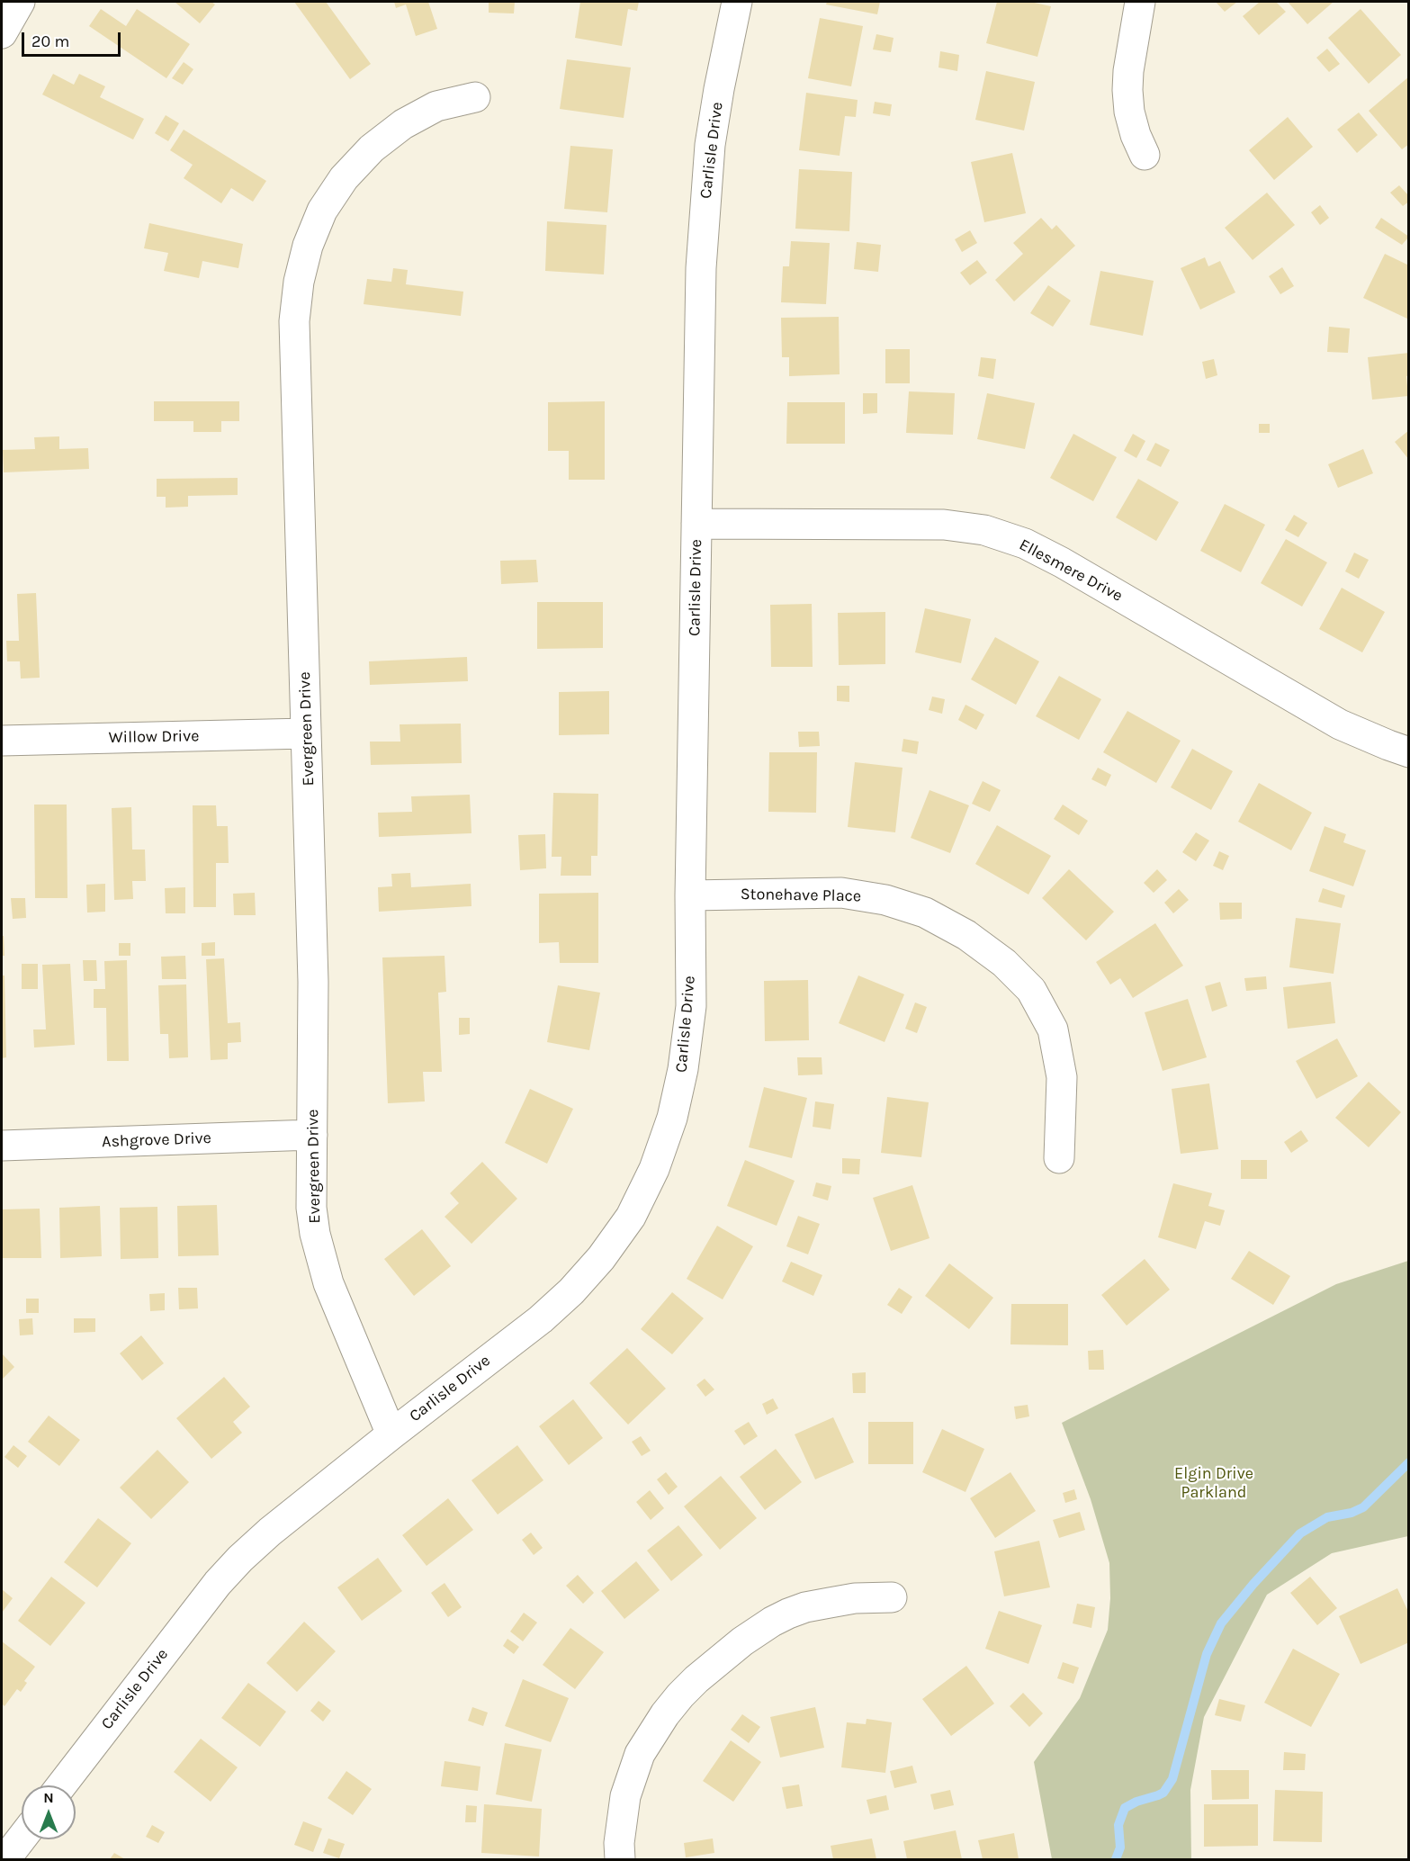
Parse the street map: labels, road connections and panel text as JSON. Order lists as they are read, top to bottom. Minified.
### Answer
{"streets":{"street":["Carlisle Drive","Ellesmere Drive","Evergreen Drive","Willow Drive","Stonehave Place","Ashgrove Drive"]},"crossings":[["Carlisle Drive","Ellesmere Drive"],["Carlisle Drive","Evergreen Drive"],["Carlisle Drive","Stonehave Place"],["Evergreen Drive","Willow Drive"],["Evergreen Drive","Ashgrove Drive"]],"parks":["Elgin Drive Parkland"],"scale_bar":"20 m","north":"top"}
